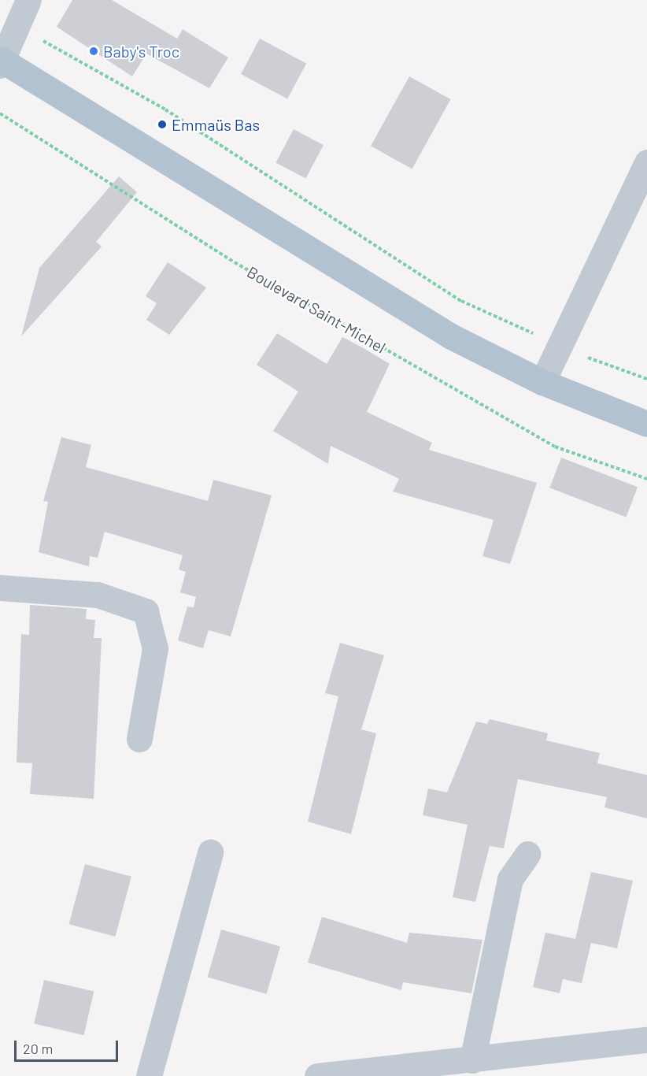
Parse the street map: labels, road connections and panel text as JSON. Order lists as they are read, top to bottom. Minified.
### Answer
{"streets":{"path":["Boulevard Saint-Michel"]},"places":["Baby's Troc","Emmaüs Bas"],"scale_bar":"20 m"}
